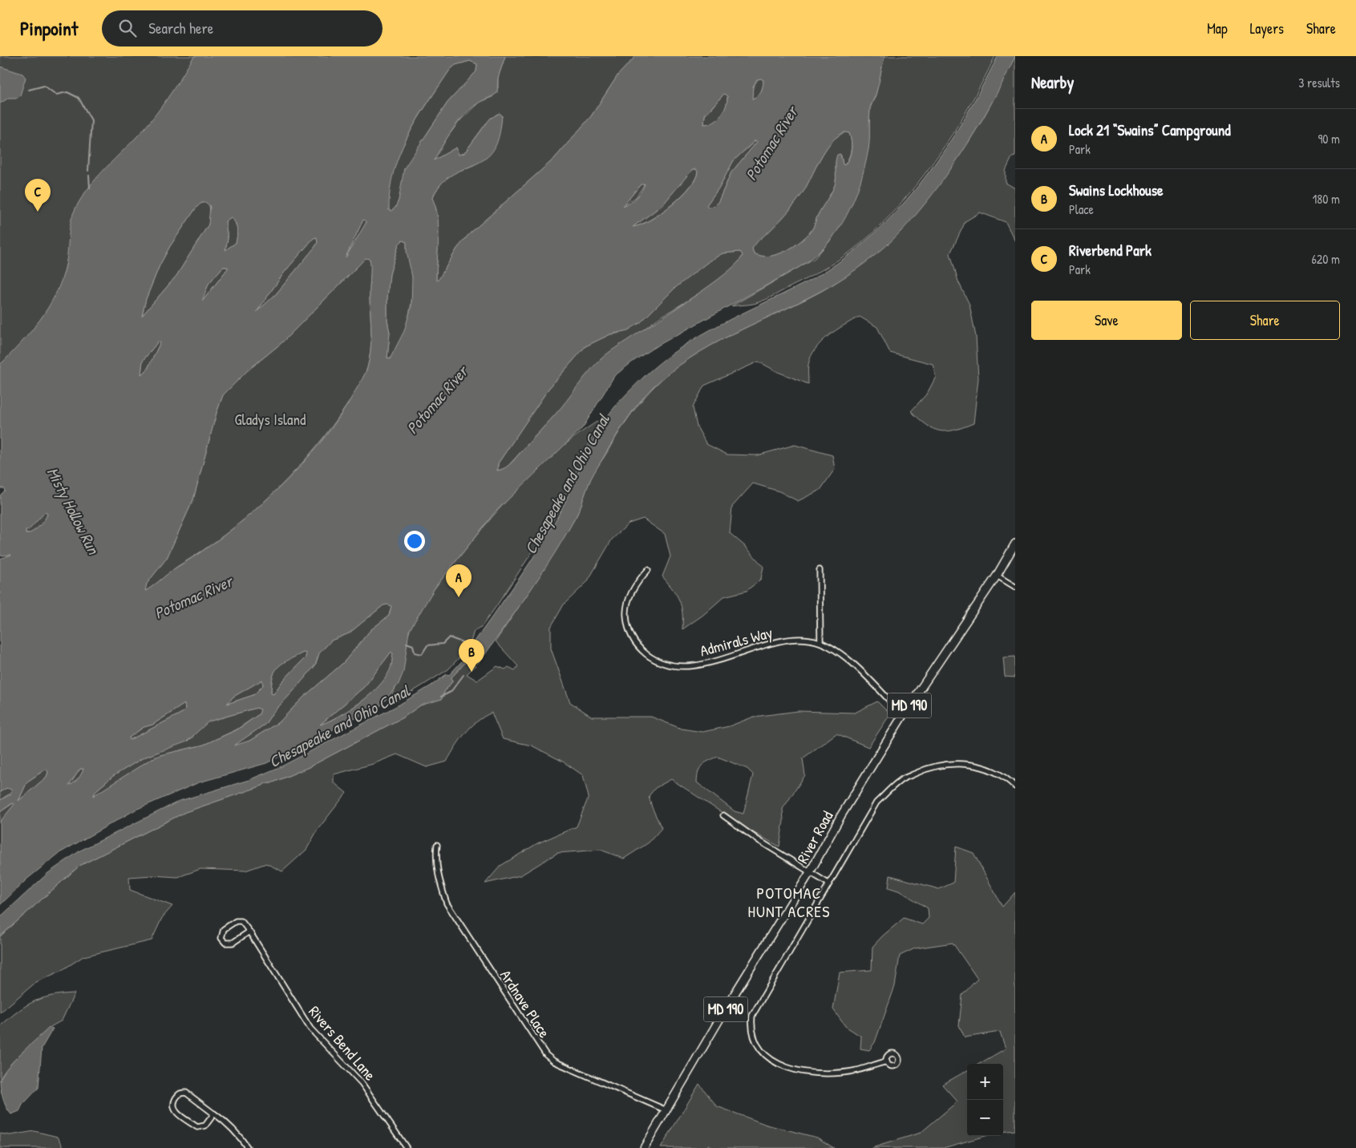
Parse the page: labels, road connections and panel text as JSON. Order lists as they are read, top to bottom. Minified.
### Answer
{"streets":{"main road":["MD 190","River Road"],"street":["Admirals Way","Ardnave Place","Rivers Bend Lane"]},"crossings":[["Admirals Way","River Road"],["River Road","Ardnave Place"]],"districts":["POTOMAC HUNT ACRES"],"water":["Potomac River","Chesapeake and Ohio Canal","Misty Hollow Run"],"parks":["Gladys Island"],"page":{"header":"Pinpoint","search":"Search here","nav":["Map","Layers","Share"],"heading":["Nearby","3 results"],"list":[{"mark":"A","name":"Lock 21 “Swains” Campground","note":"Park","value":"90 m"},{"mark":"B","name":"Swains Lockhouse","note":"Place","value":"180 m"},{"mark":"C","name":"Riverbend Park","note":"Park","value":"620 m"}],"pins":["C","A","B"],"buttons":["Save","Share"],"map_buttons":["+","−"]}}
